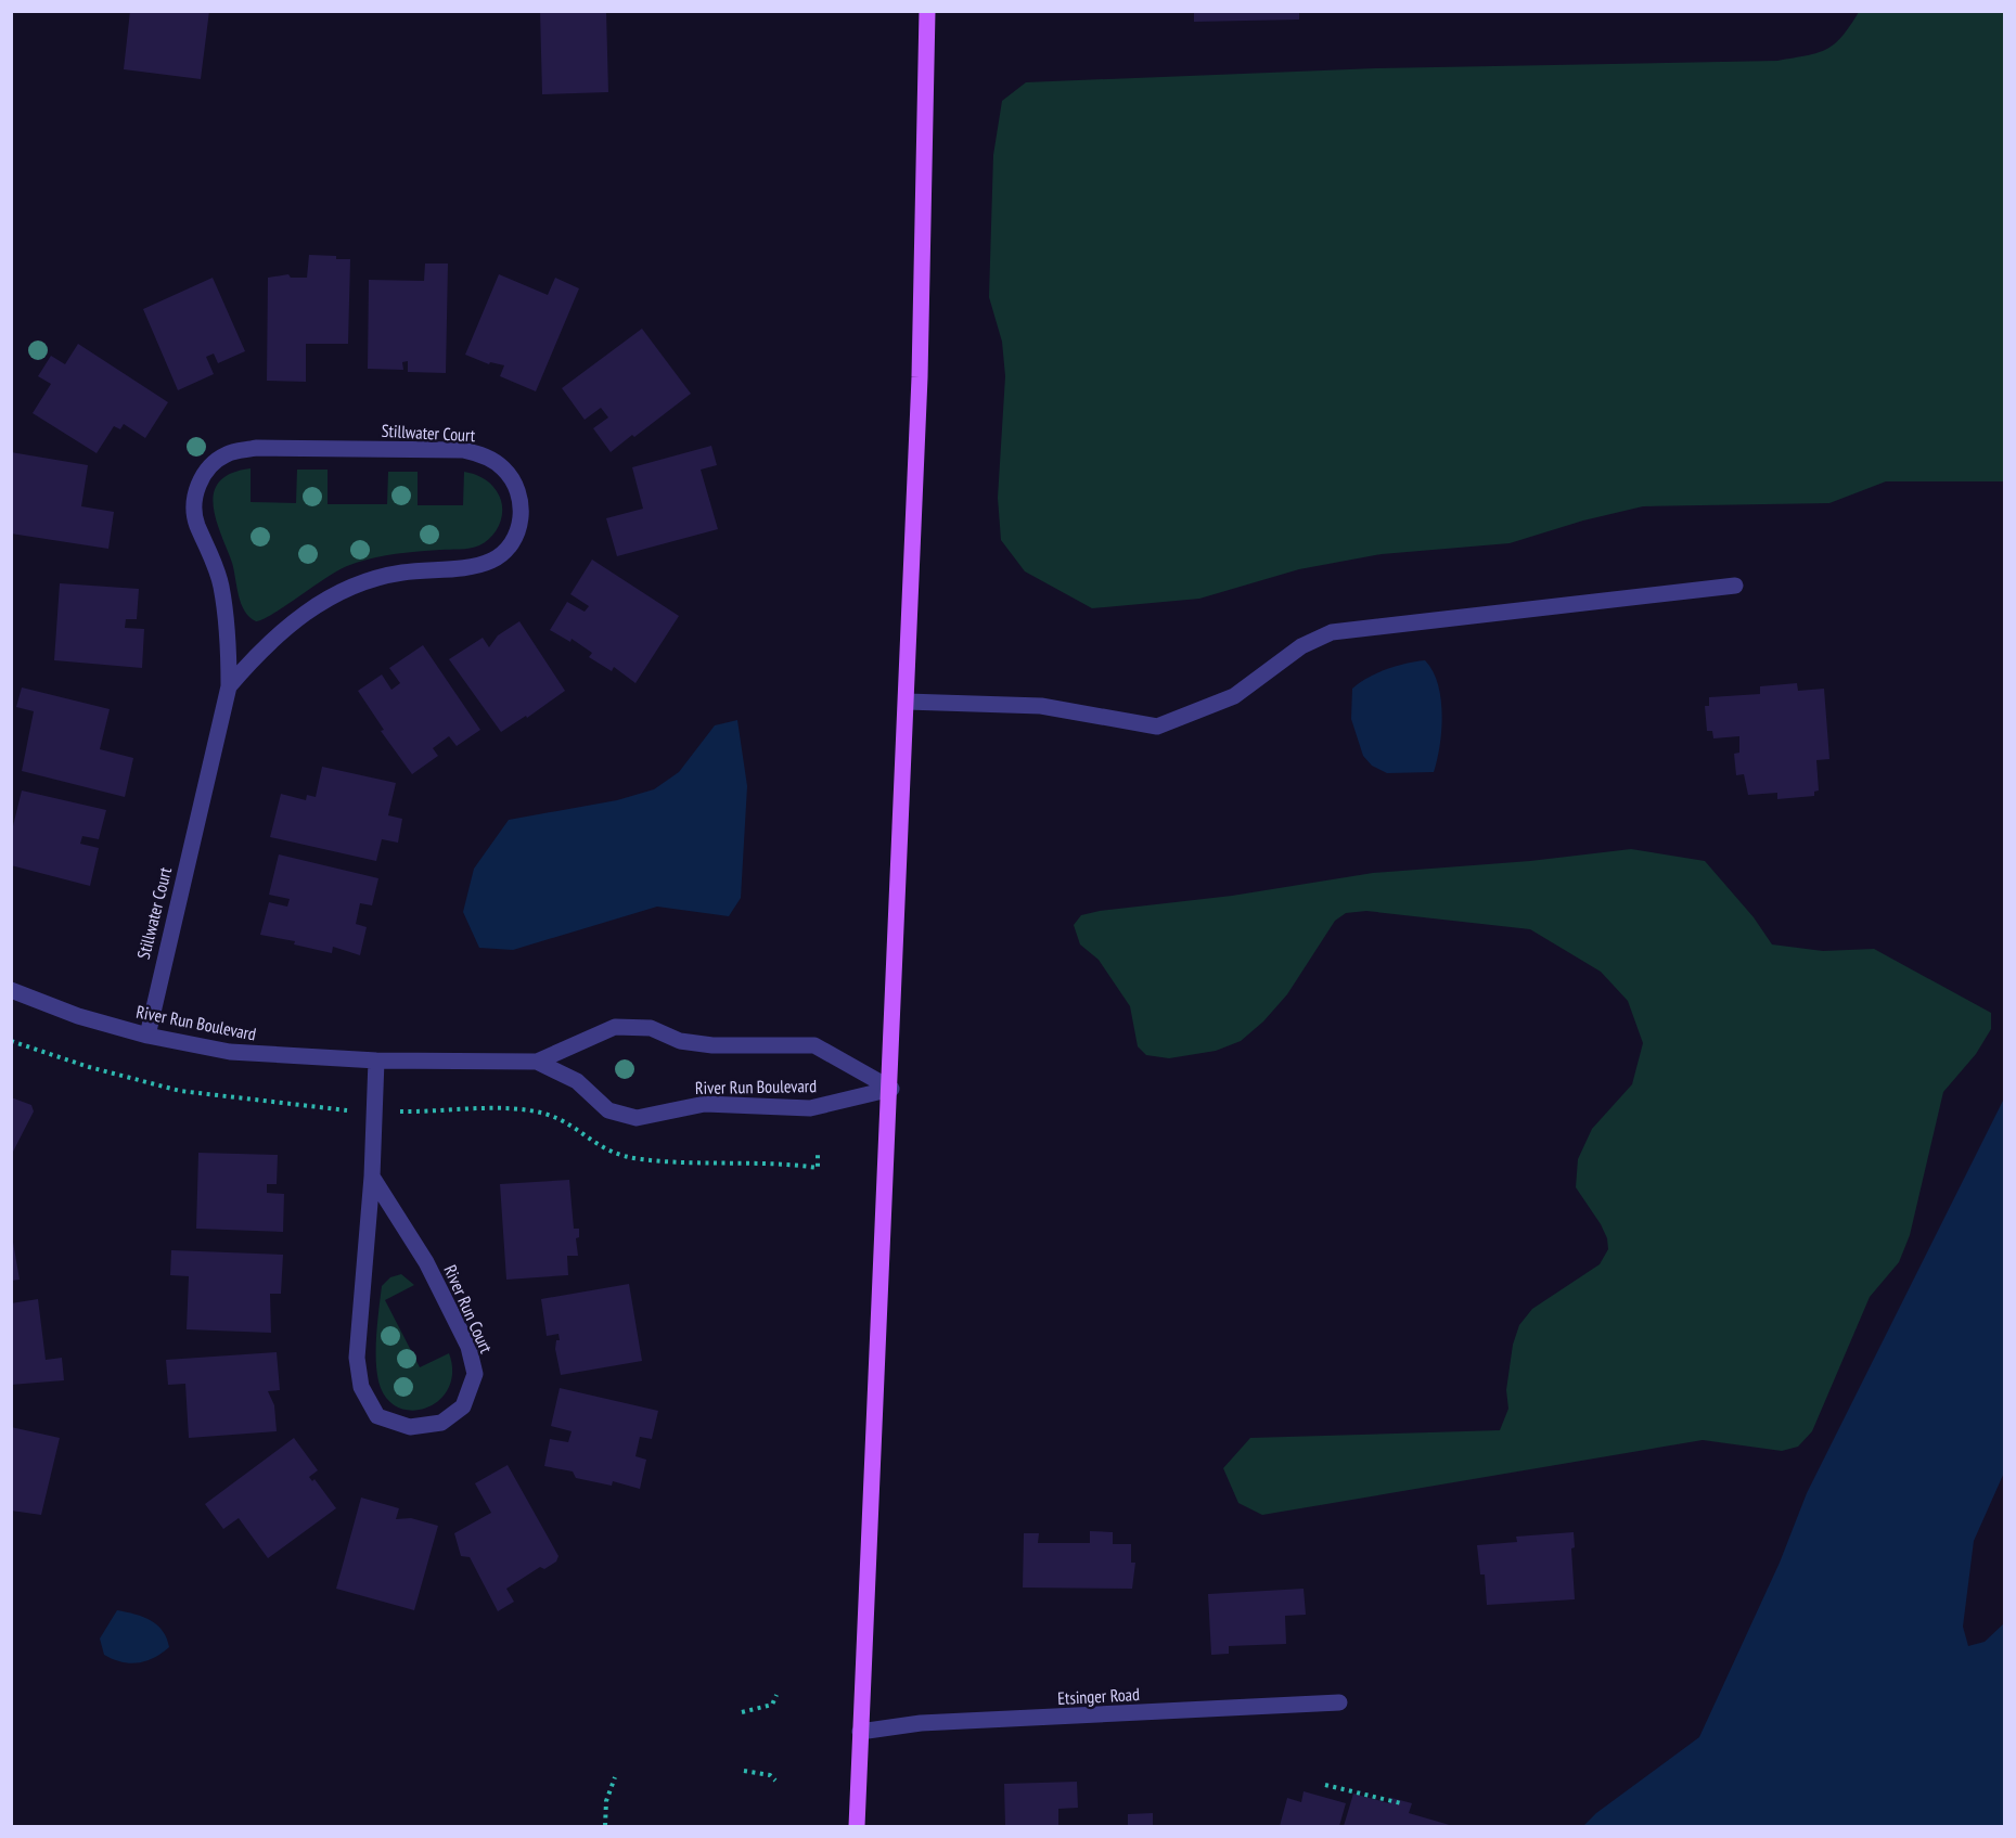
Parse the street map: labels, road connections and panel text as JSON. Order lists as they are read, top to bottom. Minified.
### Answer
{"streets":{"street":["Stillwater Court","River Run Boulevard","River Run Court","Etsinger Road"]},"crossings":[["Stillwater Court","River Run Boulevard"],["River Run Boulevard","River Run Court"]]}
